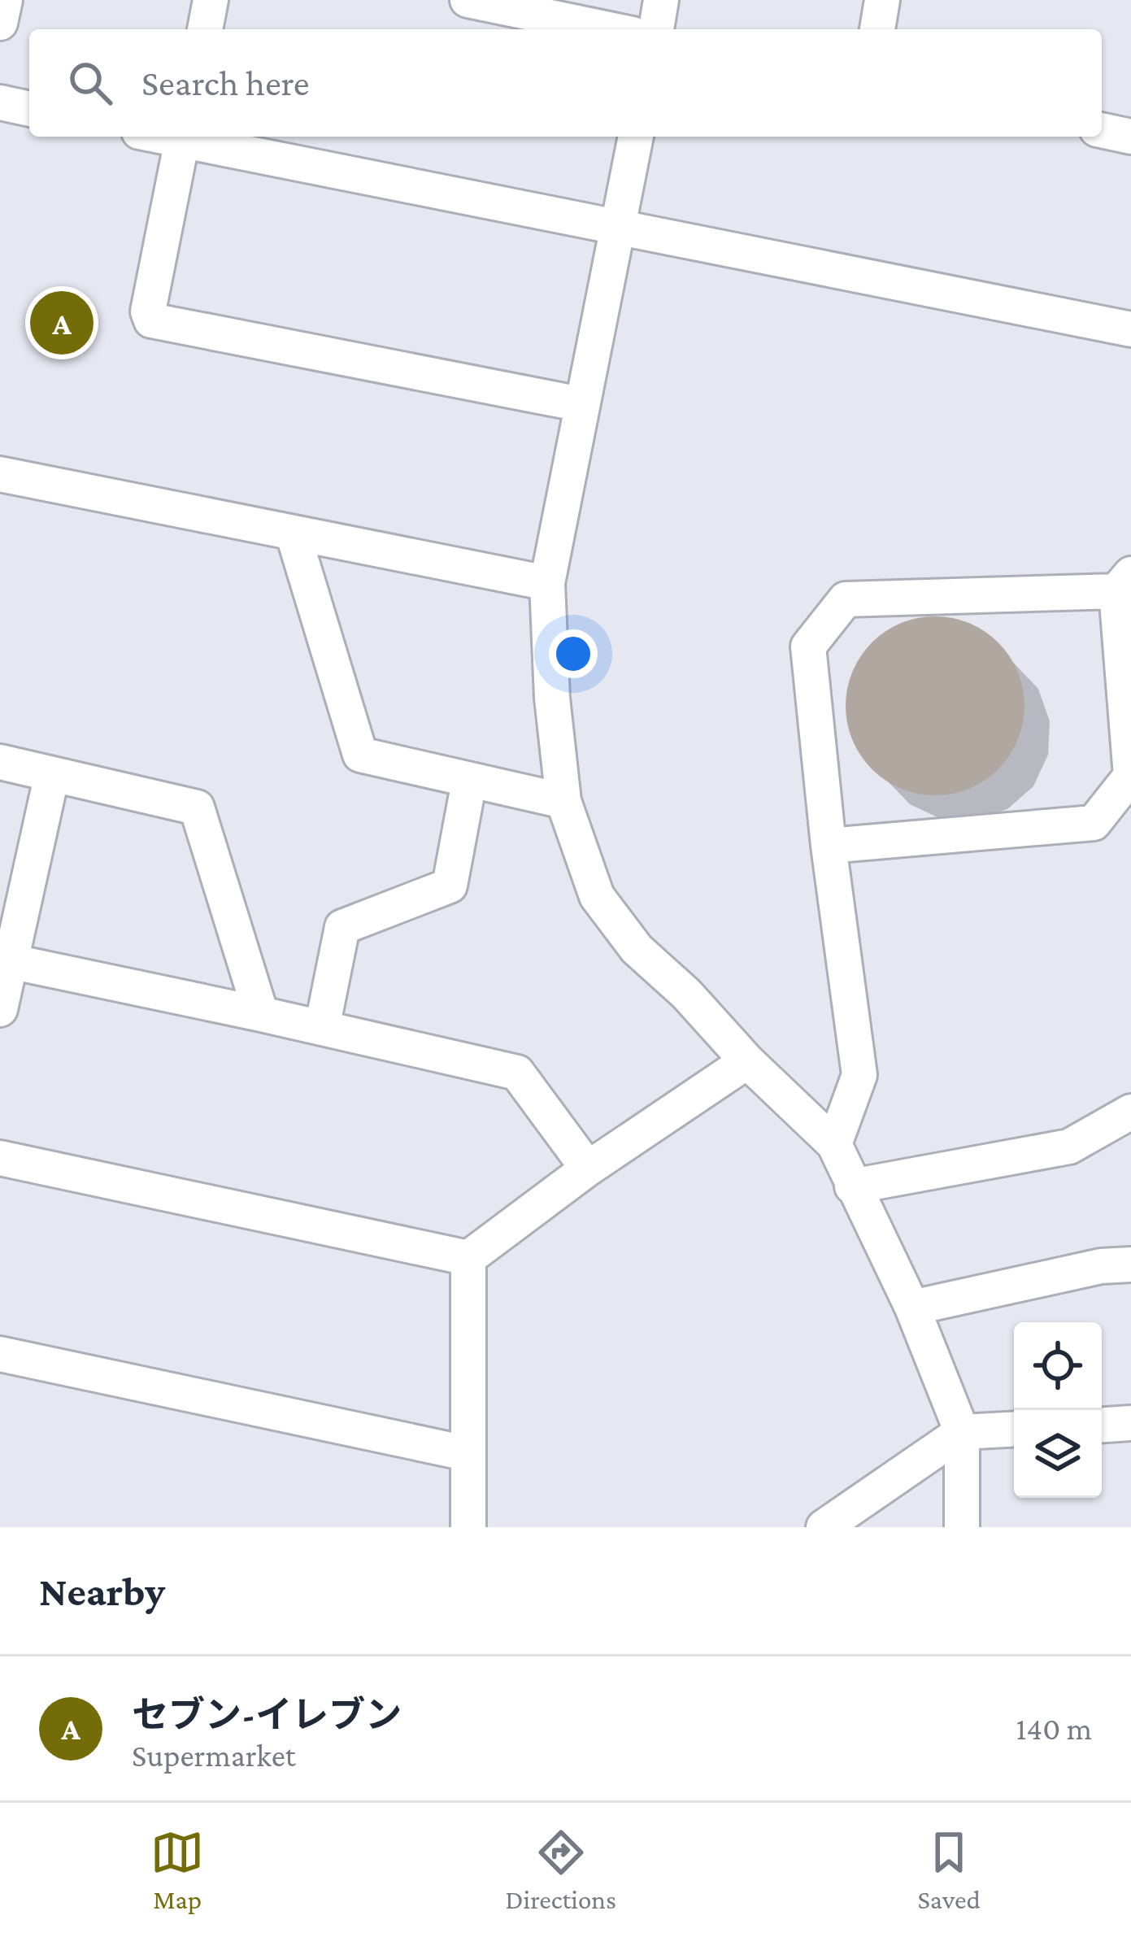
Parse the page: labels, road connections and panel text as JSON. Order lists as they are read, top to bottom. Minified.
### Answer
{"page":{"search":"Search here","pins":"A","heading":"Nearby","list":[{"mark":"A","name":"セブン-イレブン","note":"Supermarket","value":"140 m"}],"nav":["Map","Directions","Saved"]}}
